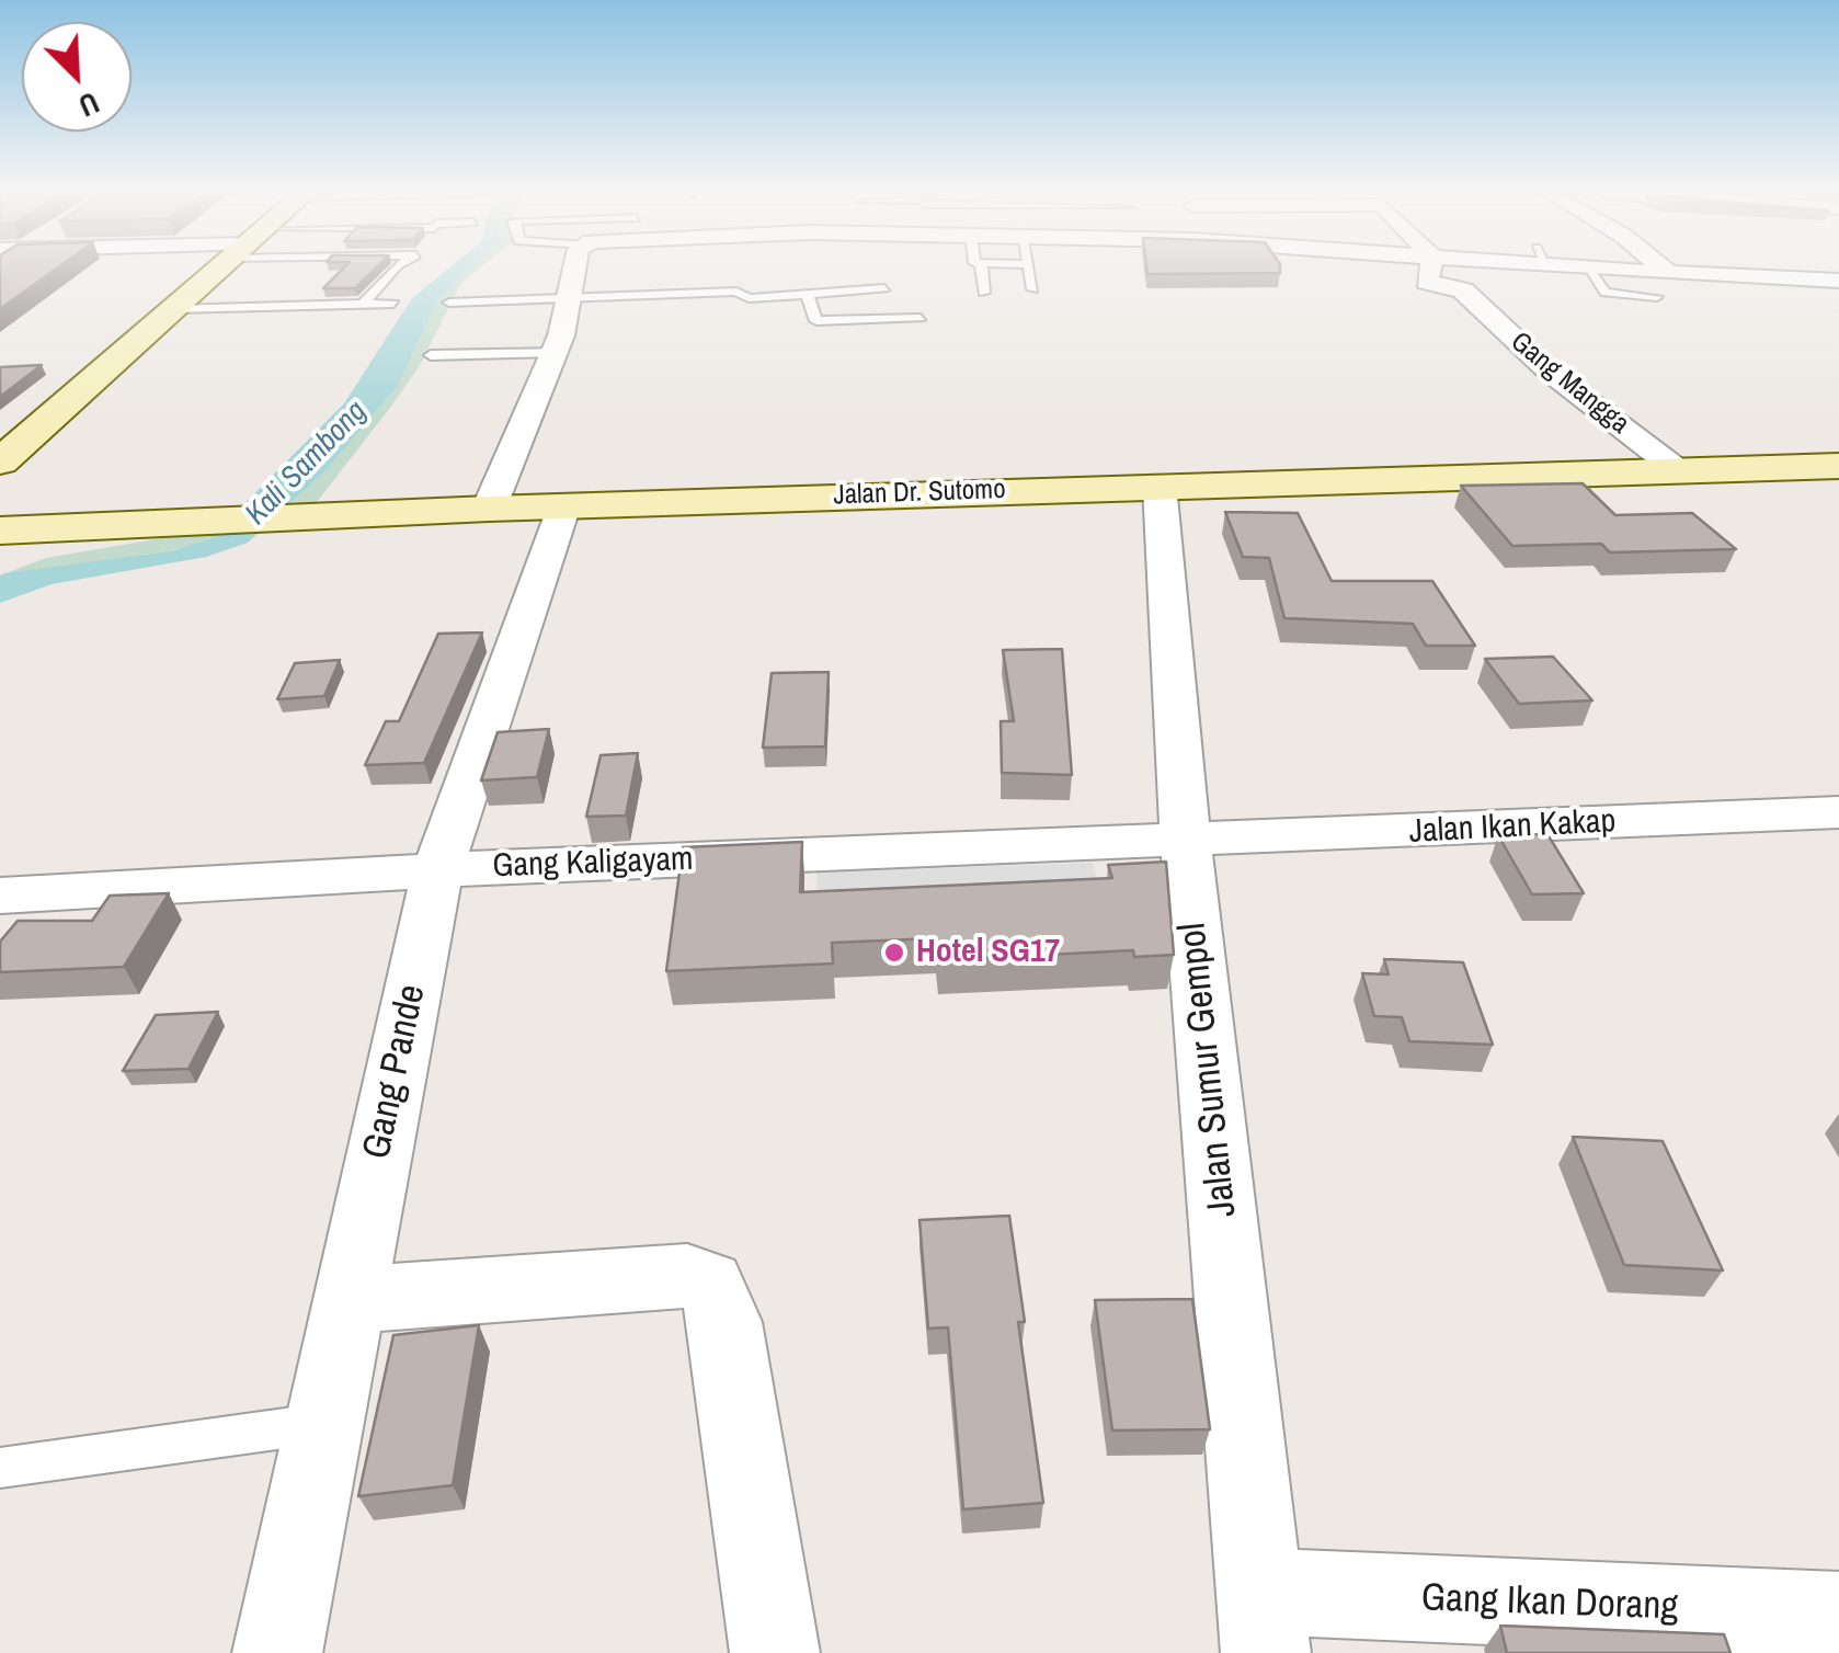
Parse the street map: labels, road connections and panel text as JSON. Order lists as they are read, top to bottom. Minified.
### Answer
{"streets":{"main road":["Jalan Dr. Sutomo"],"street":["Gang Mangga","Jalan Ikan Kakap","Gang Kaligayam","Jalan Sumur Gempol","Gang Pande","Gang Ikan Dorang"]},"crossings":[["Gang Mangga","Jalan Dr. Sutomo"],["Jalan Dr. Sutomo","Jalan Sumur Gempol"],["Jalan Dr. Sutomo","Gang Pande"],["Jalan Ikan Kakap","Gang Kaligayam"],["Jalan Ikan Kakap","Jalan Sumur Gempol"],["Gang Kaligayam","Jalan Sumur Gempol"],["Gang Kaligayam","Gang Pande"],["Jalan Sumur Gempol","Gang Ikan Dorang"]],"water":["Kali Sambong"],"places":["Hotel SG17"],"north":"bottom right"}
